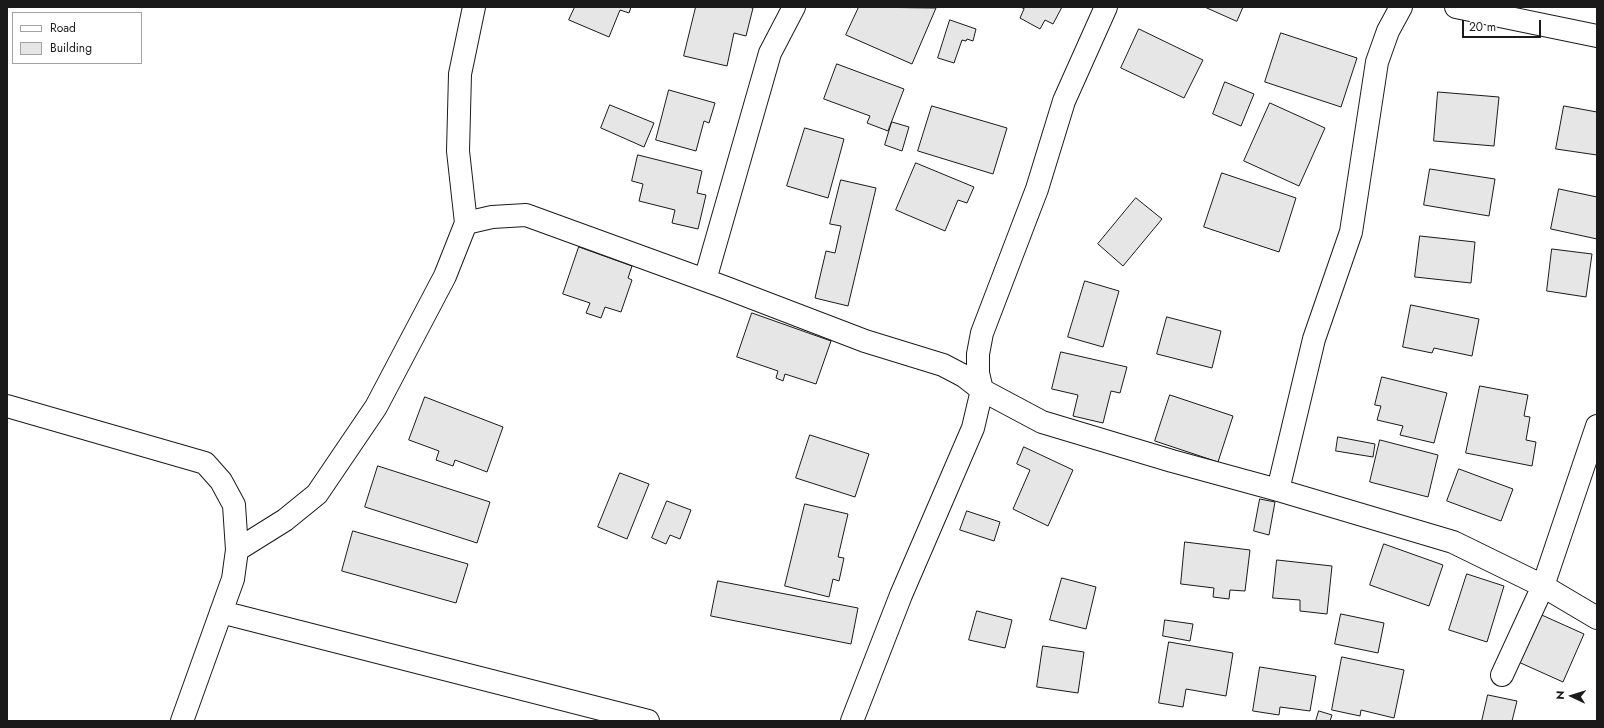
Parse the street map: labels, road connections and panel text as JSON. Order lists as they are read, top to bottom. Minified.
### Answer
{"legend":["Road","Building"],"scale_bar":"20 m","north":"left"}
